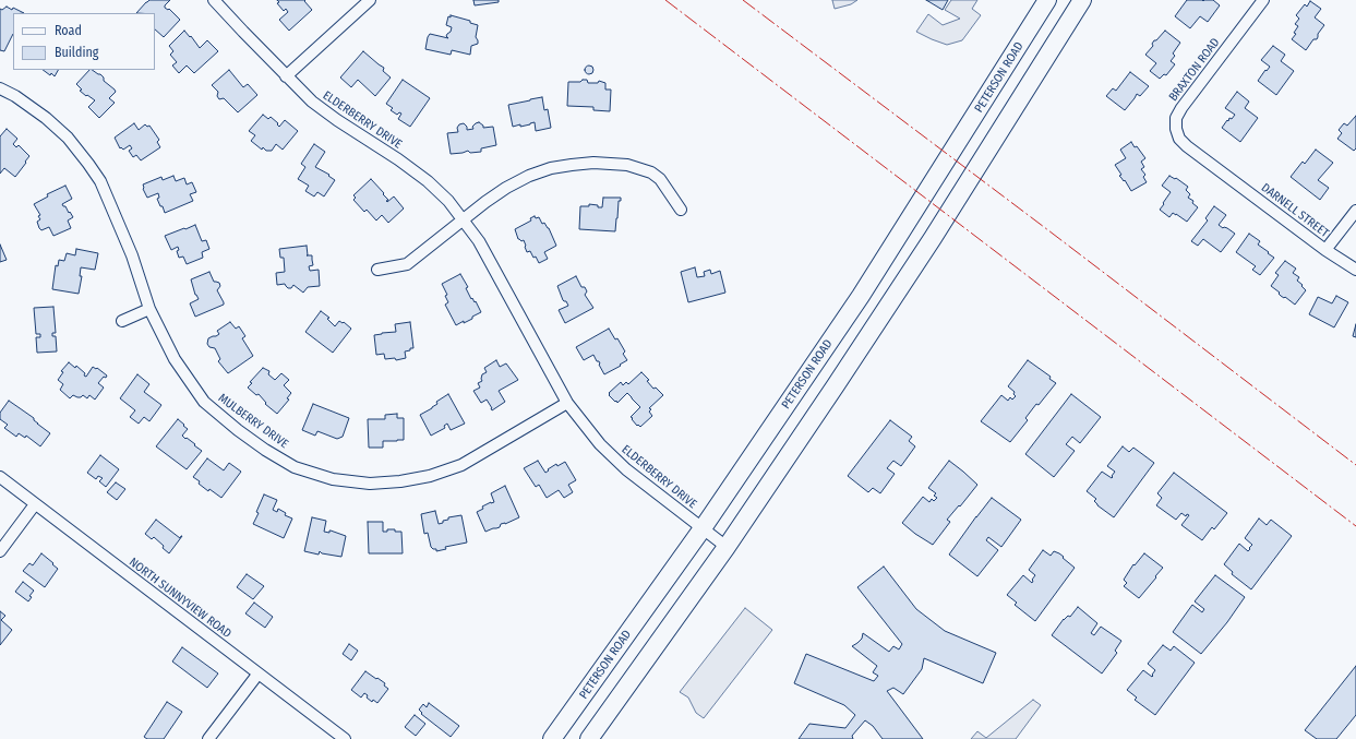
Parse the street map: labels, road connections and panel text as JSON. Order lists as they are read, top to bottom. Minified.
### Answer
{"streets":{"main road":["PETERSON ROAD"],"street":["BRAXTON ROAD","ELDERBERRY DRIVE","DARNELL STREET","MULBERRY DRIVE","NORTH SUNNYVIEW ROAD"]},"crossings":[["BRAXTON ROAD","DARNELL STREET"],["PETERSON ROAD","ELDERBERRY DRIVE"],["ELDERBERRY DRIVE","MULBERRY DRIVE"]],"legend":["Road","Building"]}
